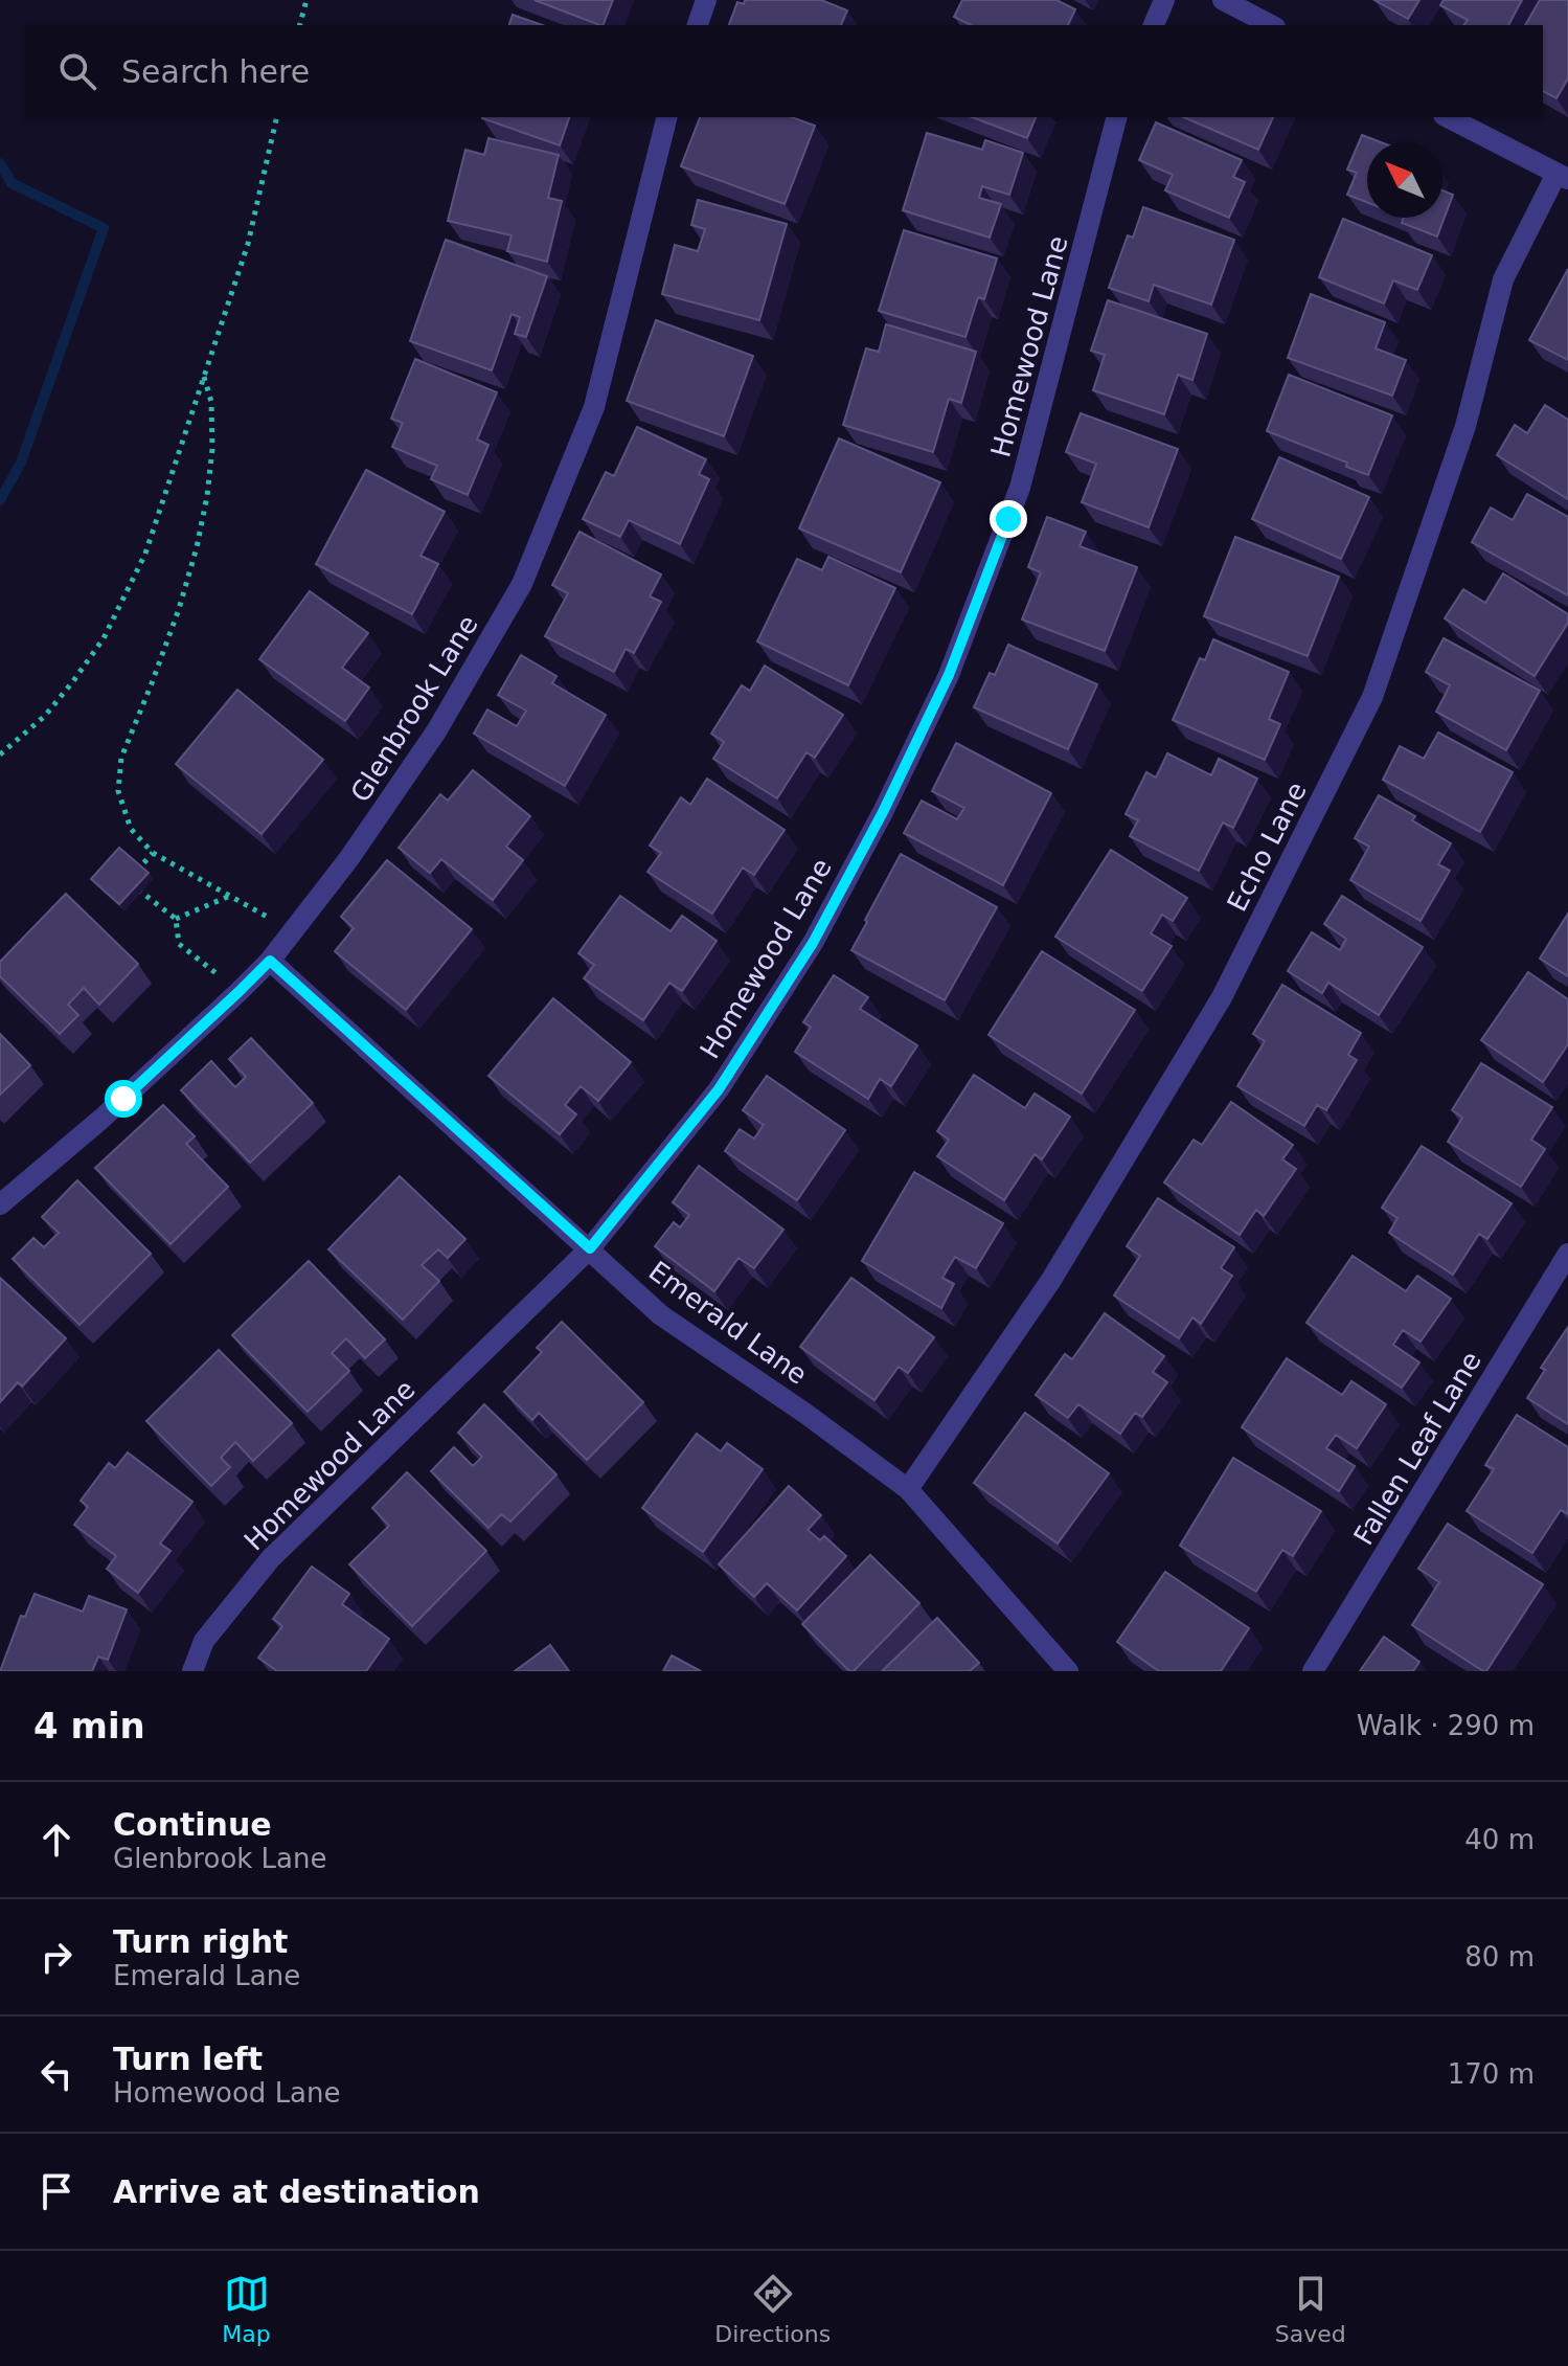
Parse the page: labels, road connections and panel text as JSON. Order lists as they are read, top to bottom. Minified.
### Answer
{"streets":{"street":["Homewood Lane","Glenbrook Lane","Echo Lane","Emerald Lane","Fallen Leaf Lane"]},"crossings":[["Homewood Lane","Emerald Lane"],["Glenbrook Lane","Emerald Lane"],["Echo Lane","Emerald Lane"]],"north":"top left","page":{"search":"Search here","heading":["4 min","Walk · 290 m"],"list":[["Continue","Glenbrook Lane","40 m"],["Turn right","Emerald Lane","80 m"],["Turn left","Homewood Lane","170 m"],"Arrive at destination"],"nav":["Map","Directions","Saved"]}}
